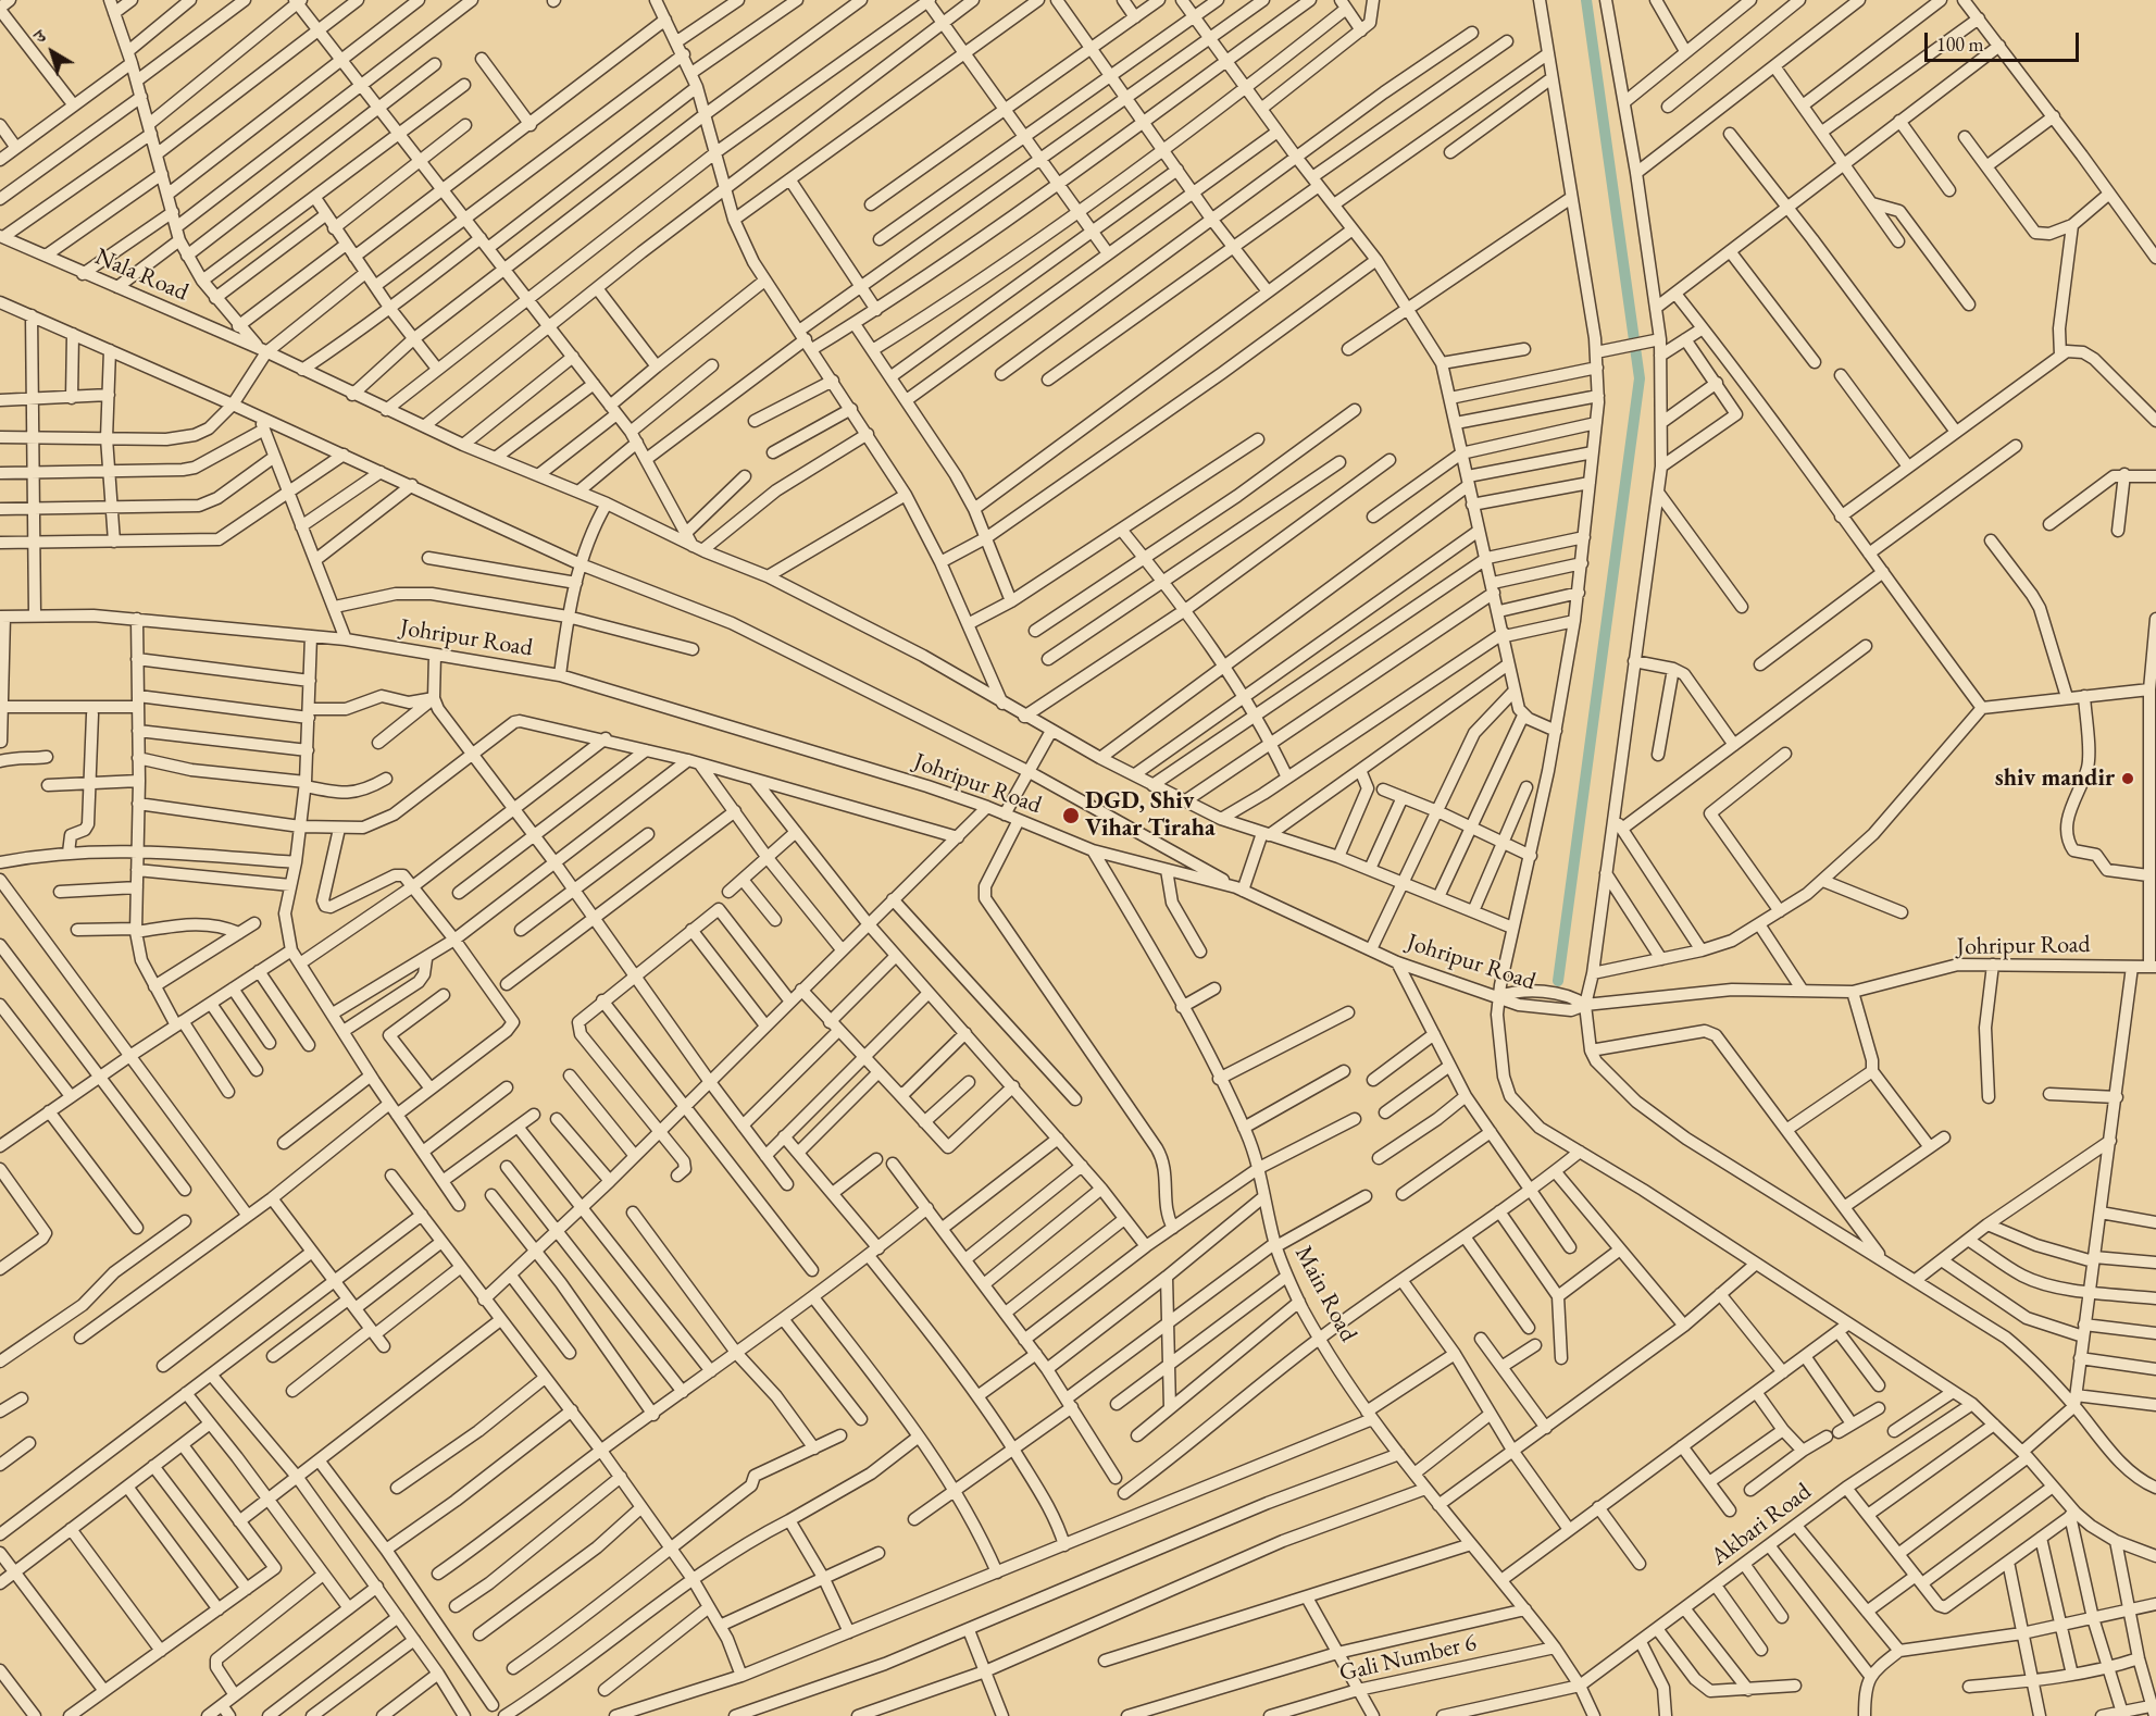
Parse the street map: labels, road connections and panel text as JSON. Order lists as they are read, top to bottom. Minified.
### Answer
{"streets":{"street":["Nala Road","Johripur Road","Main Road","Akbari Road","Gali Number 6"]},"crossings":[["Johripur Road","Main Road"],["Main Road","Akbari Road"],["Main Road","Gali Number 6"]],"places":["shiv mandir","DGD, Shiv Vihar Tiraha"],"scale_bar":"100 m","north":"top left"}
